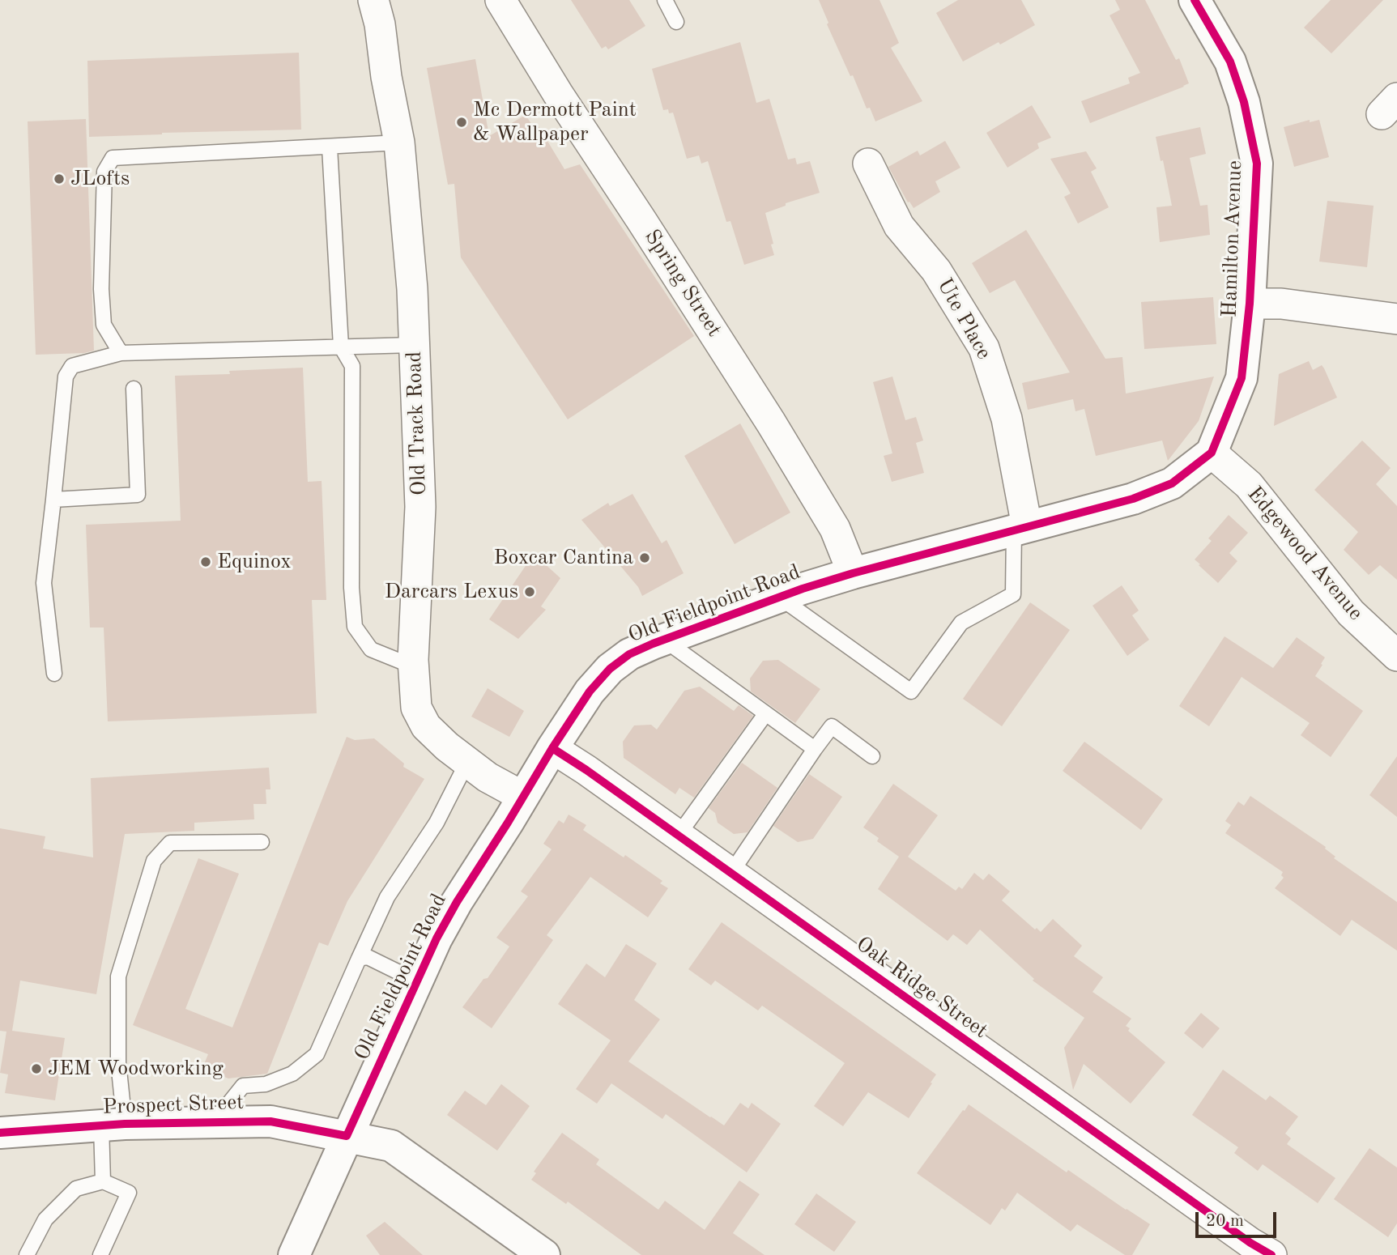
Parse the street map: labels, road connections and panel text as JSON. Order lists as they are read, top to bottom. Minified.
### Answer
{"streets":{"main road":["Hamilton Avenue","Old Fieldpoint Road","Prospect Street"],"street":["Spring Street","Ute Place","Old Track Road","Edgewood Avenue","Oak Ridge Street"]},"crossings":[["Hamilton Avenue","Edgewood Avenue"],["Hamilton Avenue","Old Fieldpoint Road"],["Spring Street","Old Fieldpoint Road"],["Ute Place","Old Fieldpoint Road"],["Old Track Road","Old Fieldpoint Road"],["Edgewood Avenue","Old Fieldpoint Road"],["Old Fieldpoint Road","Oak Ridge Street"],["Old Fieldpoint Road","Prospect Street"]],"places":["Mc Dermott Paint & Wallpaper","JLofts","Boxcar Cantina","Equinox","Darcars Lexus","JEM Woodworking"],"scale_bar":"20 m"}
